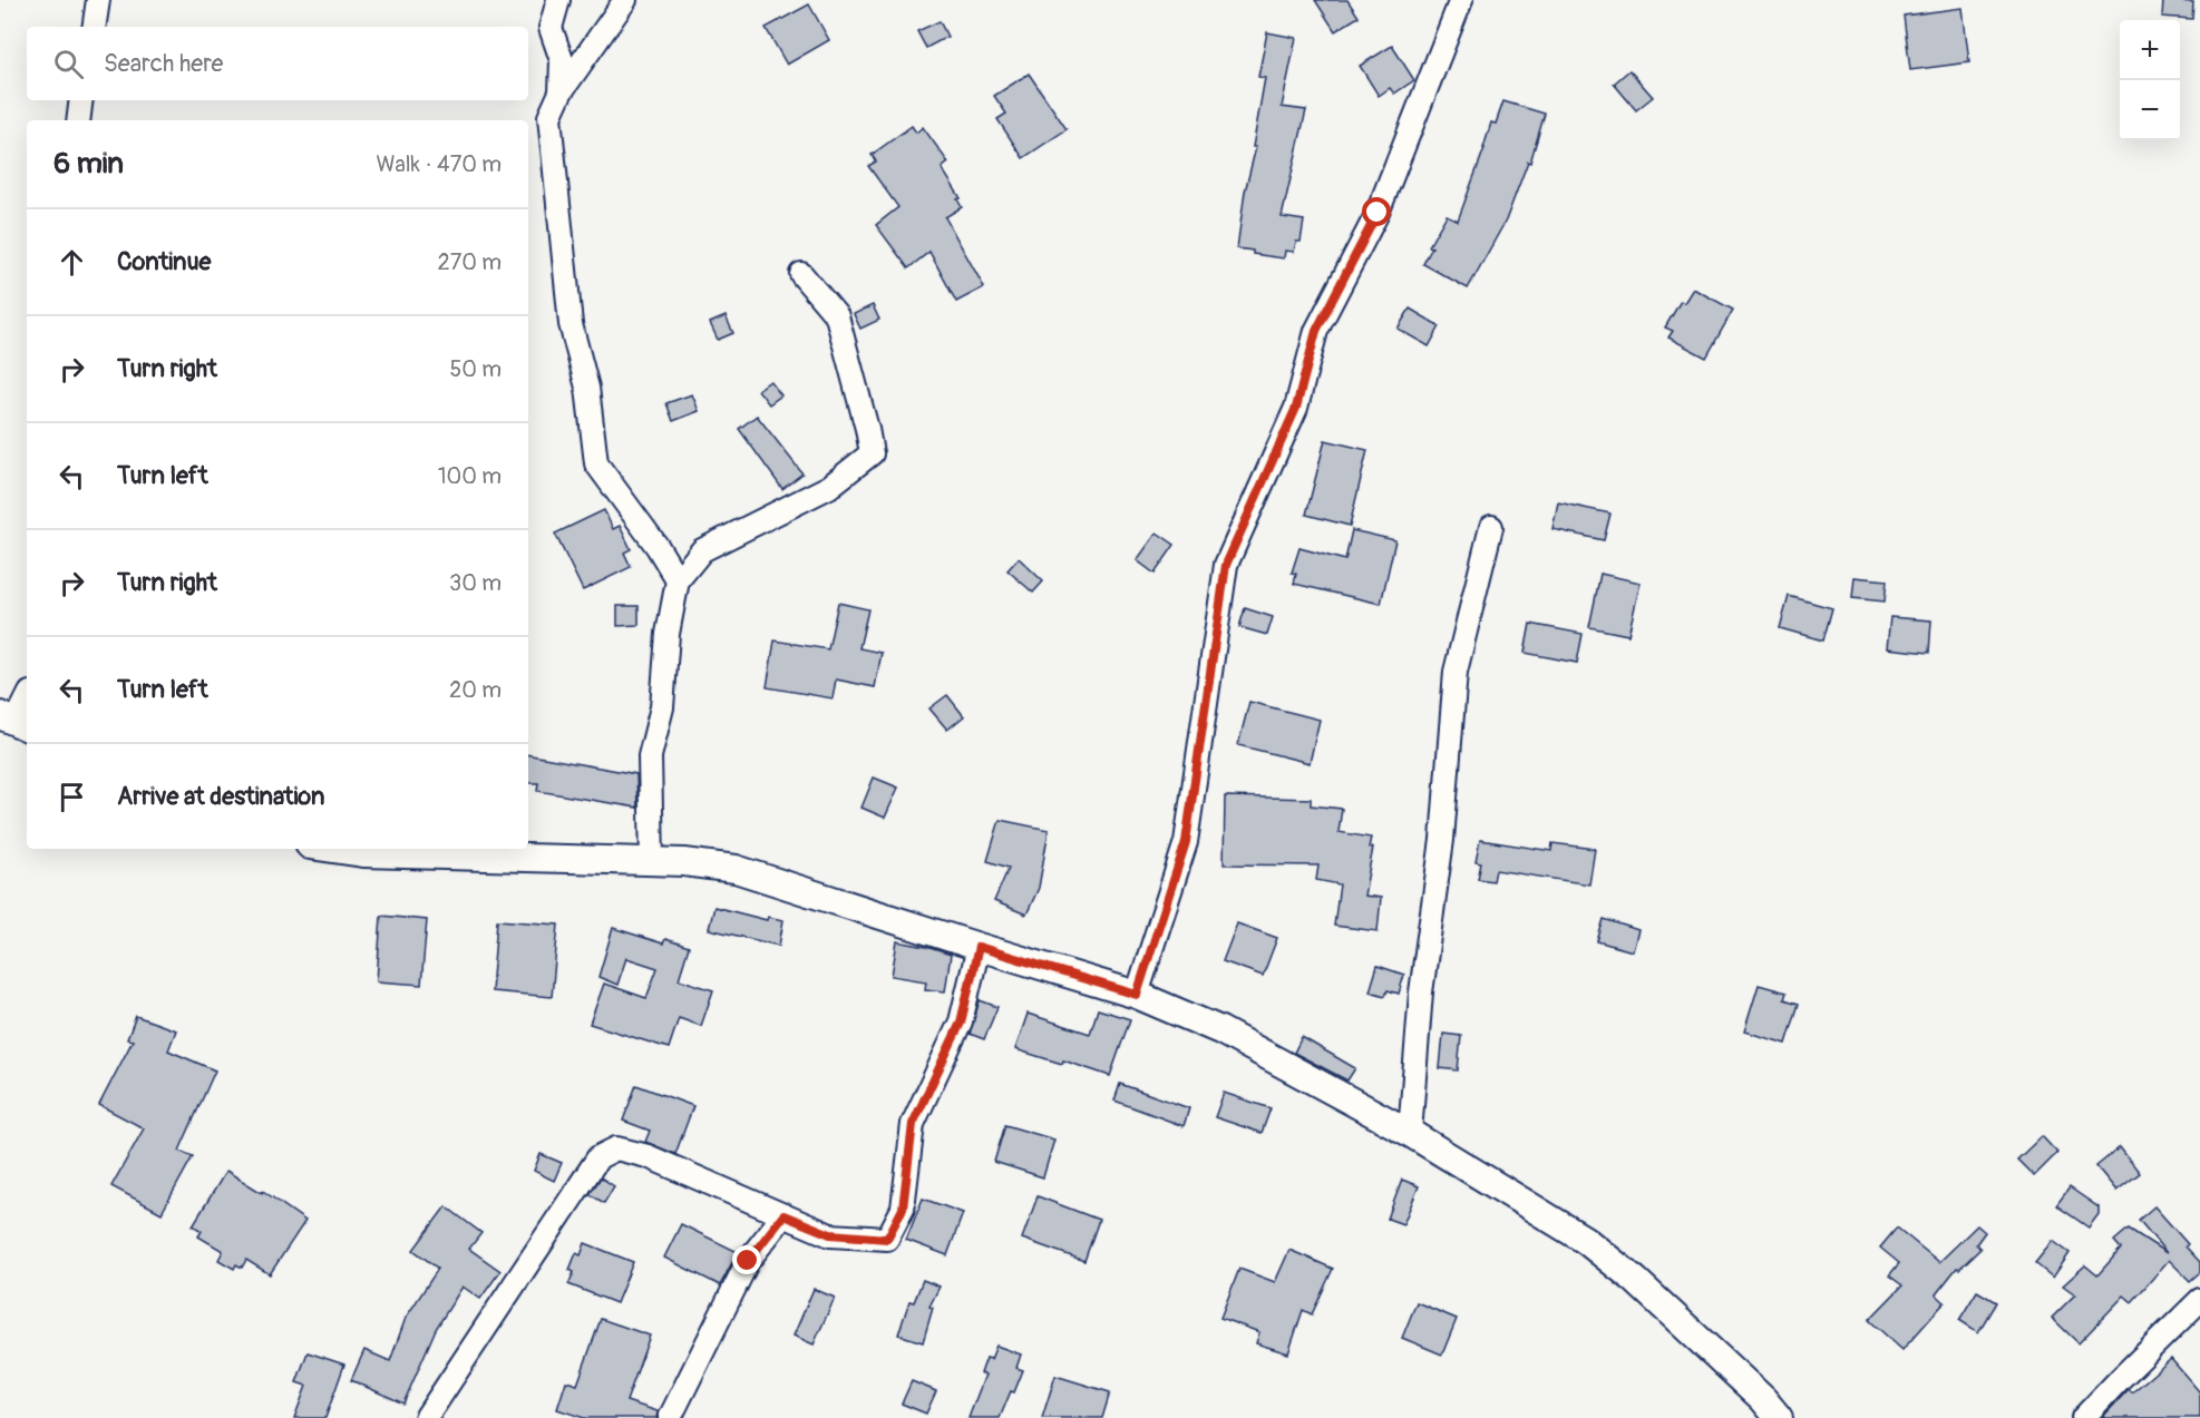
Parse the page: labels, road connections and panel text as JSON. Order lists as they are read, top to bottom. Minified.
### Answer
{"page":{"map_buttons":["+","−"],"search":"Search here","heading":["6 min","Walk · 470 m"],"list":[["Continue","270 m"],["Turn right","50 m"],["Turn left","100 m"],["Turn right","30 m"],["Turn left","20 m"],"Arrive at destination"]}}
